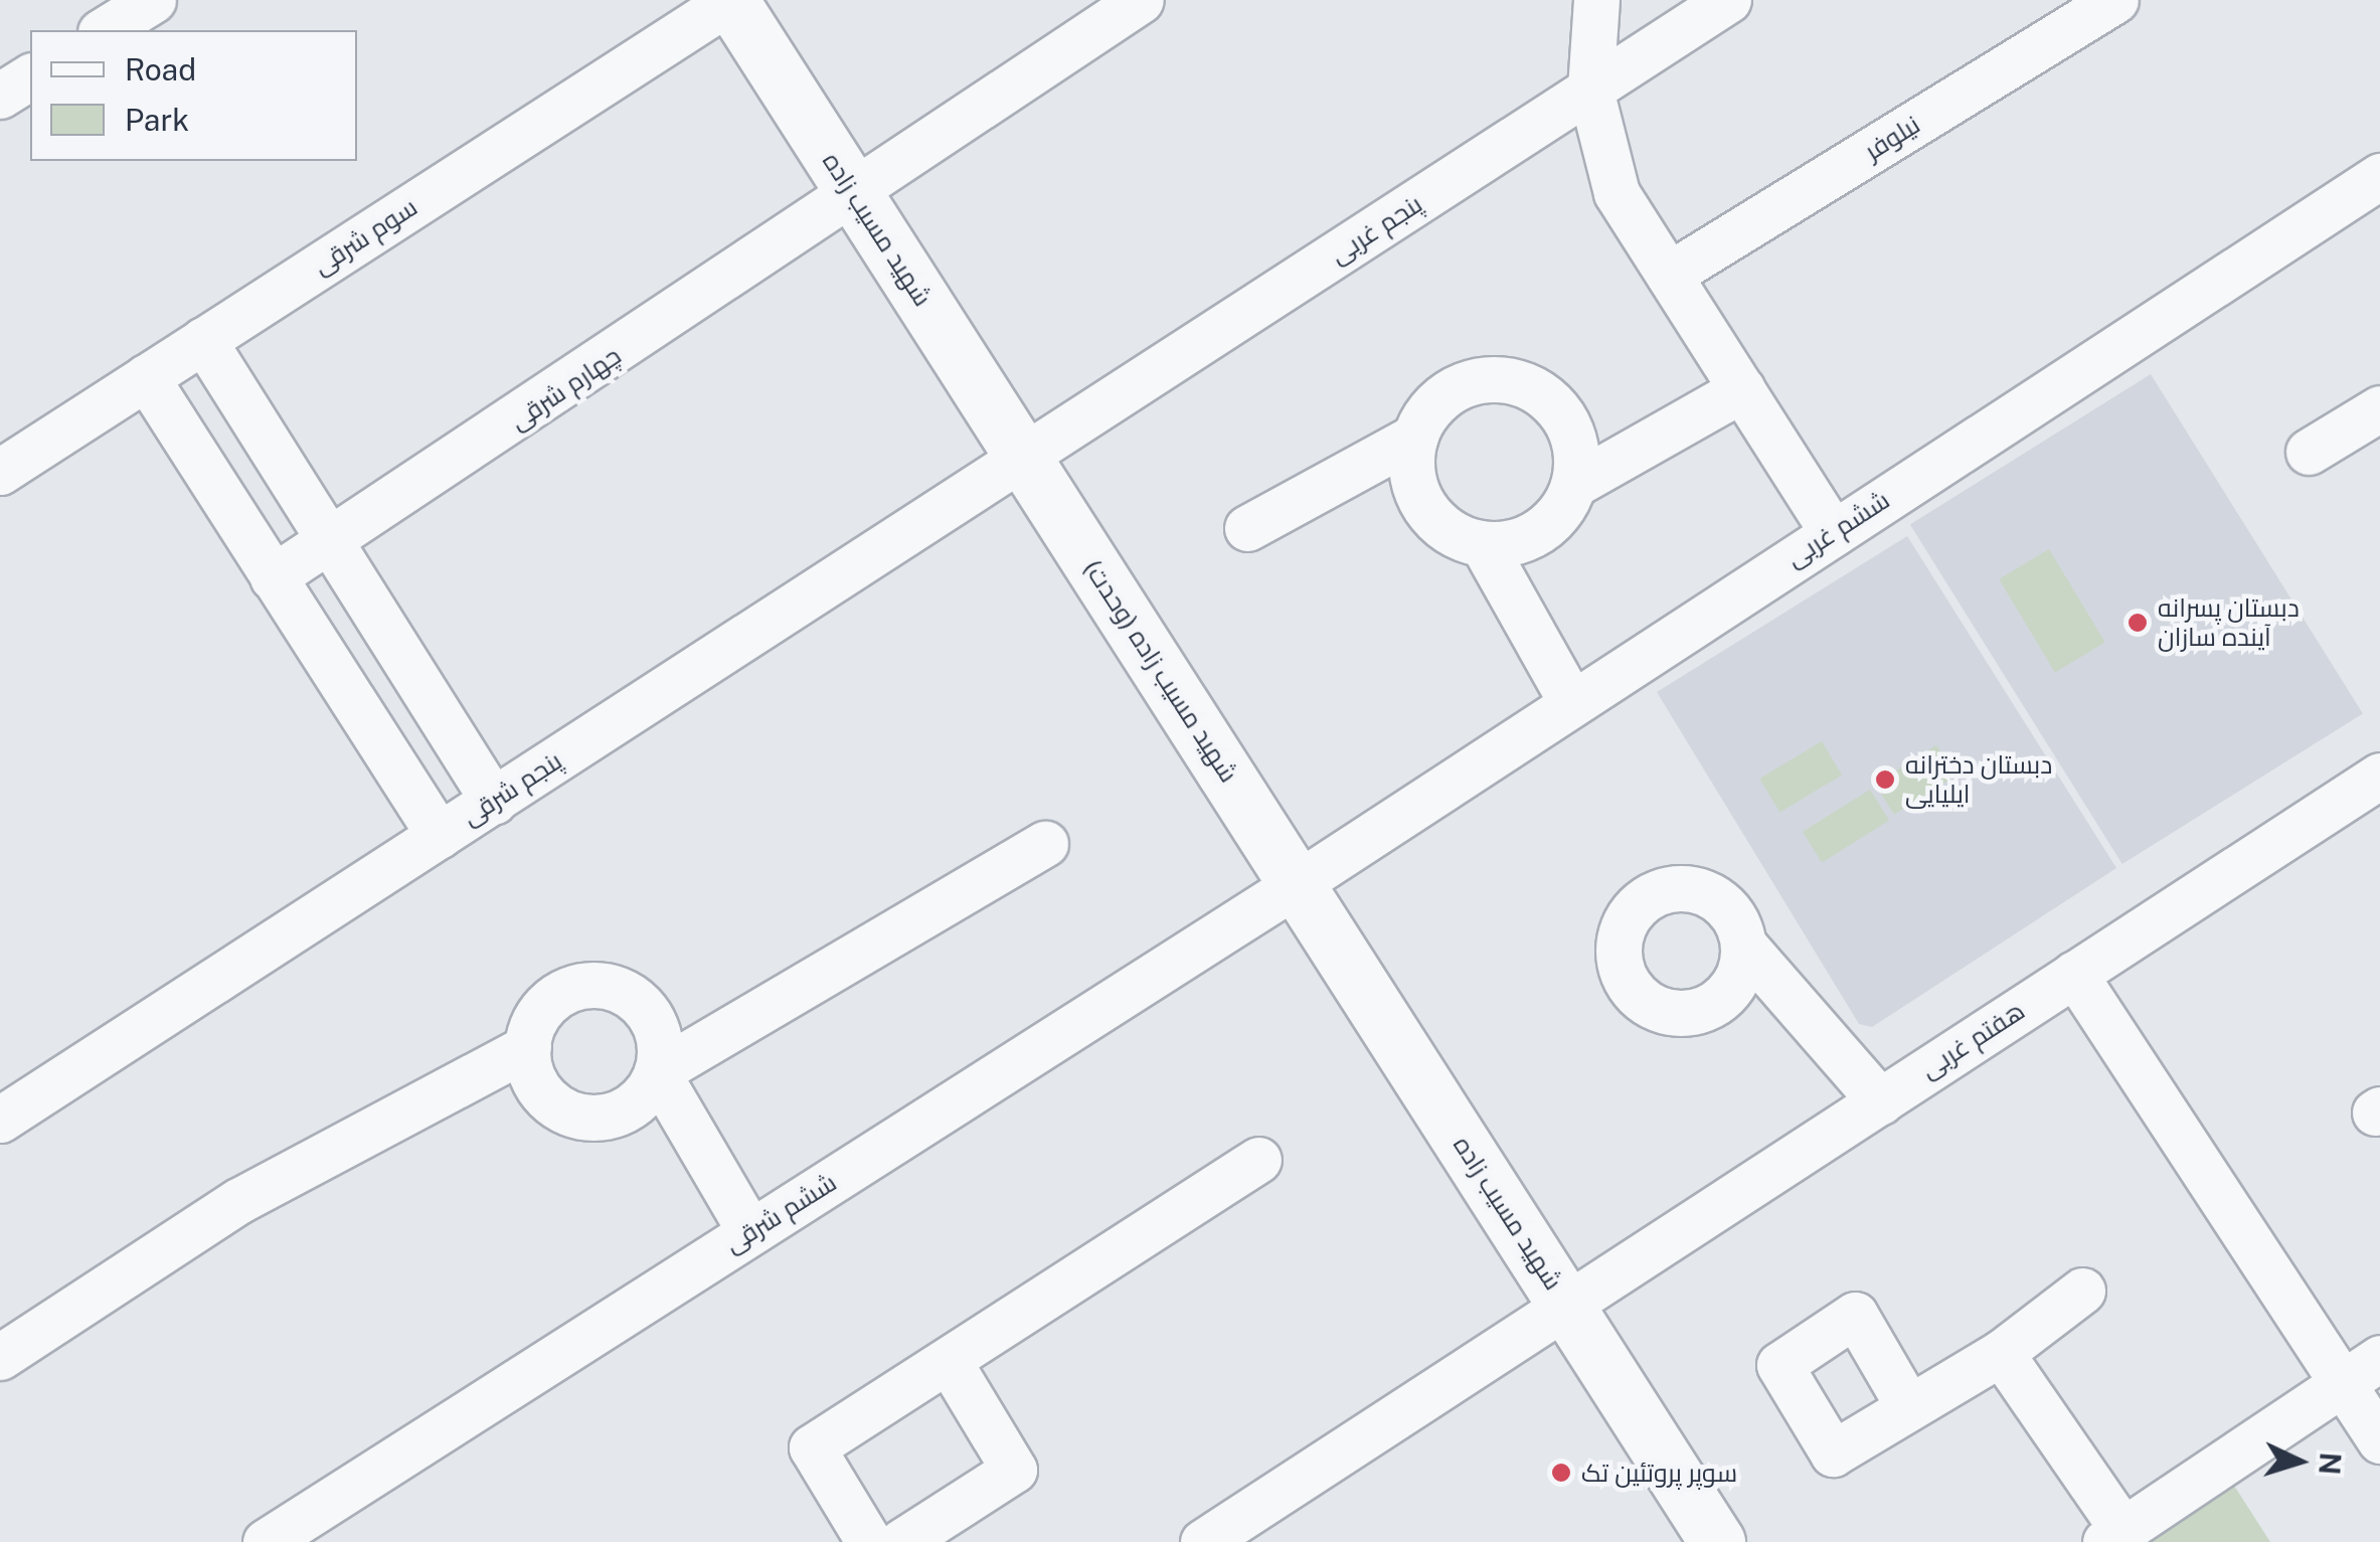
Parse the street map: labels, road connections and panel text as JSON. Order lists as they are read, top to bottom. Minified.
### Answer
{"streets":{"street":["نیلوفر","شهید مسیب زاده","پنجم غربی","سوم شرقی","چهارم شرقی","ششم غربی","شهید مسیب زاده (وحدت)","پنجم شرقی","هفتم غربی","ششم شرقی"]},"crossings":[["شهید مسیب زاده","پنجم غربی"],["شهید مسیب زاده","سوم شرقی"],["شهید مسیب زاده","چهارم شرقی"],["شهید مسیب زاده","ششم غربی"],["شهید مسیب زاده","شهید مسیب زاده (وحدت)"],["شهید مسیب زاده","پنجم شرقی"],["شهید مسیب زاده","هفتم غربی"],["شهید مسیب زاده","ششم شرقی"],["پنجم غربی","شهید مسیب زاده (وحدت)"],["پنجم غربی","پنجم شرقی"],["ششم غربی","شهید مسیب زاده (وحدت)"],["ششم غربی","ششم شرقی"],["شهید مسیب زاده (وحدت)","پنجم شرقی"],["شهید مسیب زاده (وحدت)","ششم شرقی"]],"places":["دبستان پسرانه آینده سازان","دبستان دخترانه ایلیایی","سوپر پروتئین تک"],"legend":["Road","Park"],"north":"right"}
